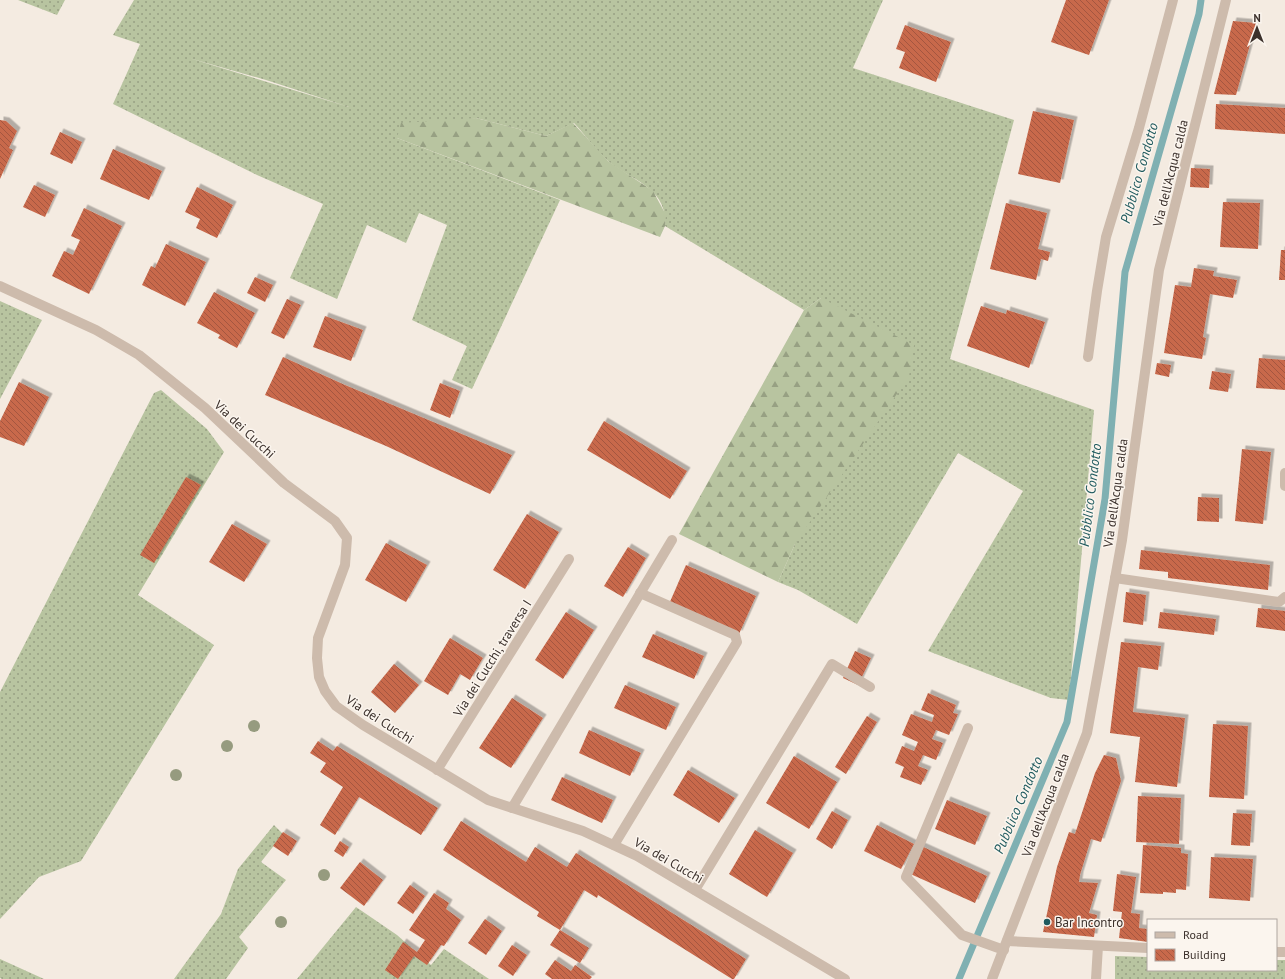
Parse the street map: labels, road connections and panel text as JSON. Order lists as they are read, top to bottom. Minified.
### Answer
{"streets":{"street":["Via dell'Acqua calda","Via dei Cucchi","Via dei Cucchi, traversa I"]},"crossings":[["Via dei Cucchi","Via dei Cucchi, traversa I"]],"water":["Pubblico Condotto"],"places":["Bar Incontro"],"legend":["Road","Building"],"north":"top"}
